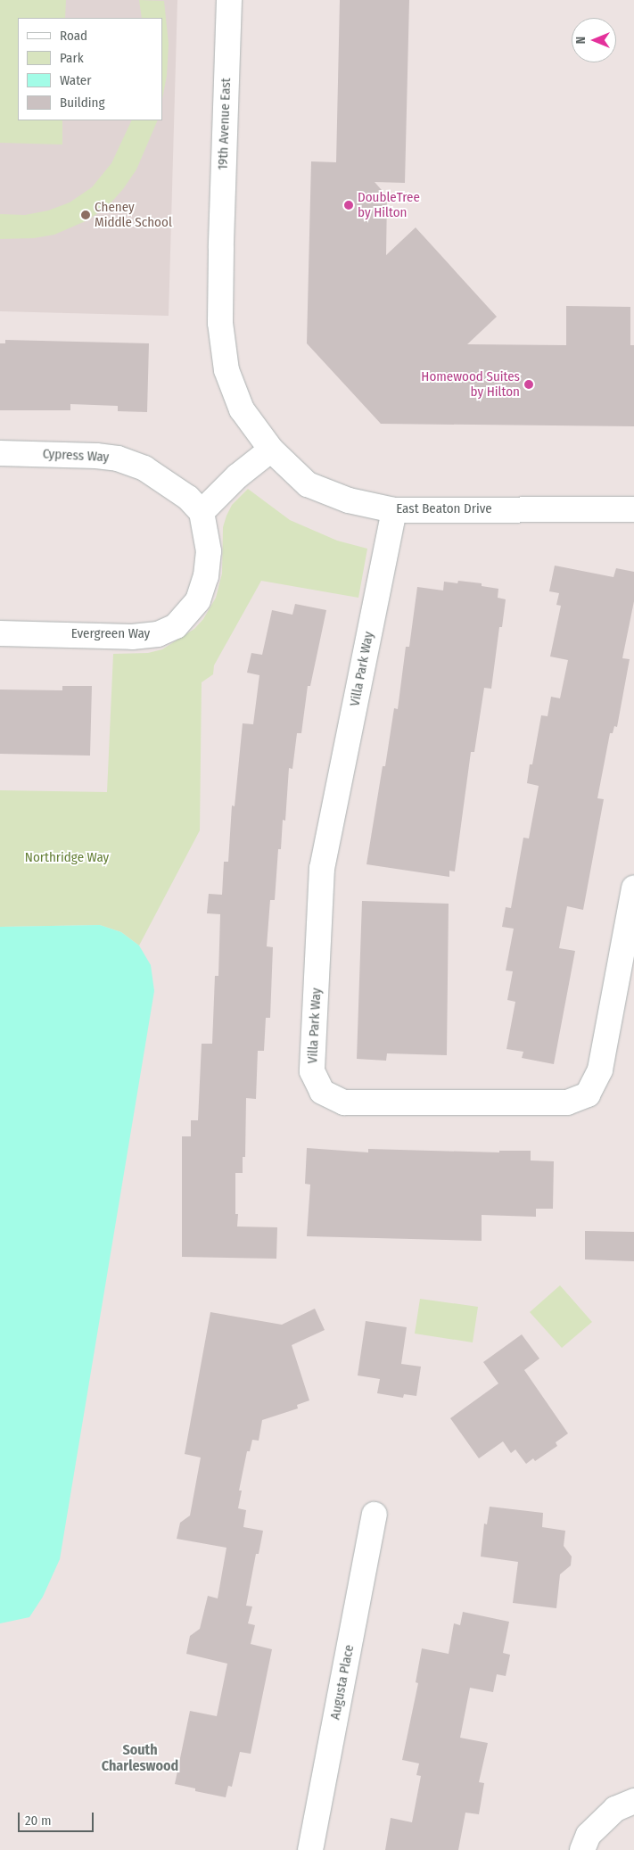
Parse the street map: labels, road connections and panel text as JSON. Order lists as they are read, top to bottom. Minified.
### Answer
{"streets":{"street":["19th Avenue East","Cypress Way","East Beaton Drive","Evergreen Way","Villa Park Way","Augusta Place"]},"crossings":[["19th Avenue East","East Beaton Drive"],["Cypress Way","Evergreen Way"],["East Beaton Drive","Villa Park Way"]],"districts":["South Charleswood"],"parks":["Northridge Way"],"places":["DoubleTree by Hilton","Cheney Middle School","Homewood Suites by Hilton"],"legend":["Road","Park","Water","Building"],"scale_bar":"20 m","north":"left"}
